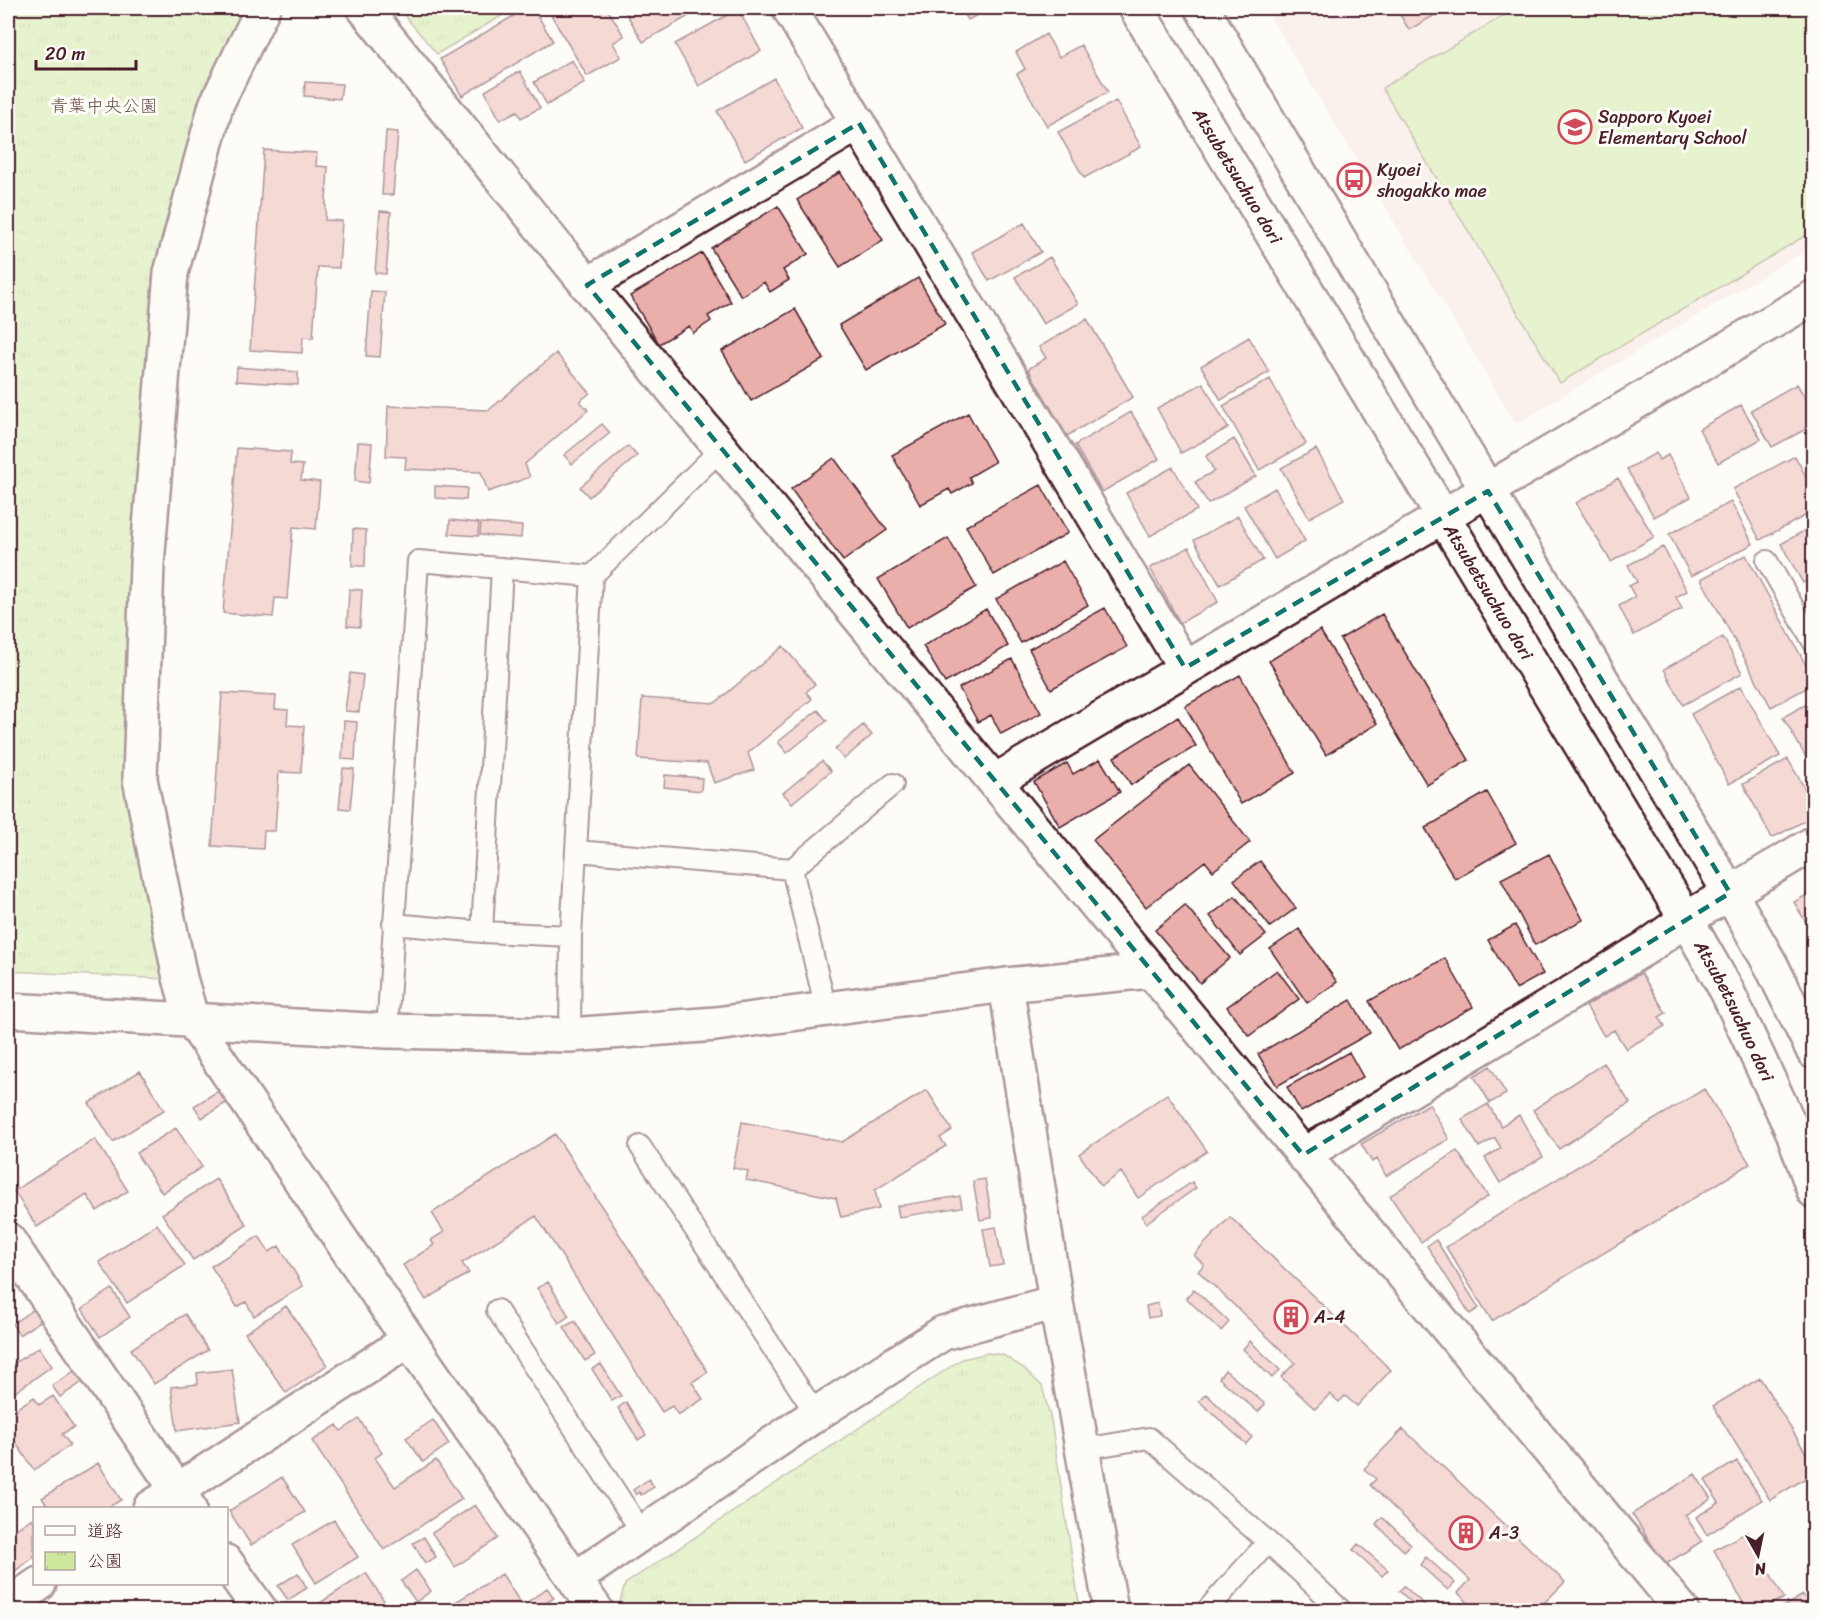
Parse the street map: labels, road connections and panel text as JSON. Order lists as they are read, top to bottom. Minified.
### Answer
{"streets":{"street":["Atsubetsuchuo dori"]},"parks":["青葉中央公園"],"places":{"school or university":["Sapporo Kyoei Elementary School"],"bus stop":["Kyoei shogakko mae"],"building":["A-4","A-3"]},"legend":["道路","公園"],"scale_bar":"20 m","north":"bottom"}
